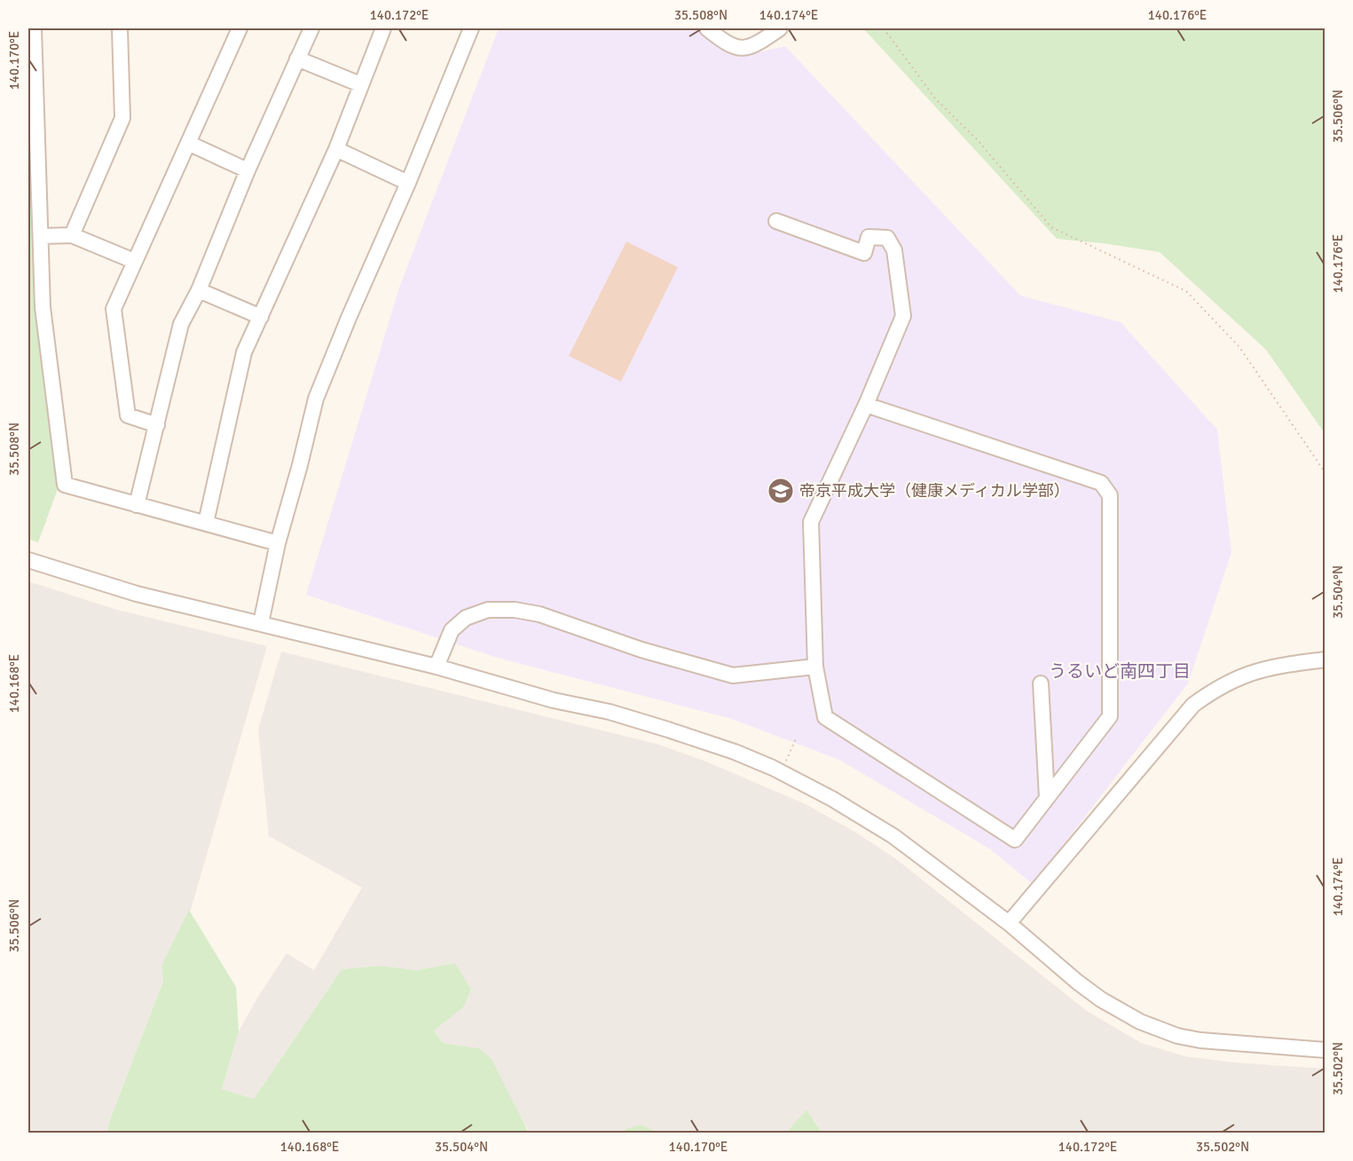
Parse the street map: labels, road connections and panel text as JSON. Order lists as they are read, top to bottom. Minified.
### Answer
{"districts":["うるいど南四丁目"],"places":{"school or university":["帝京平成大学（健康メディカル学部）"]},"coordinates":["140.172°E","35.508°N","140.174°E","140.176°E","140.170°E","35.506°N","35.504°N","140.168°E","35.502°N"]}
